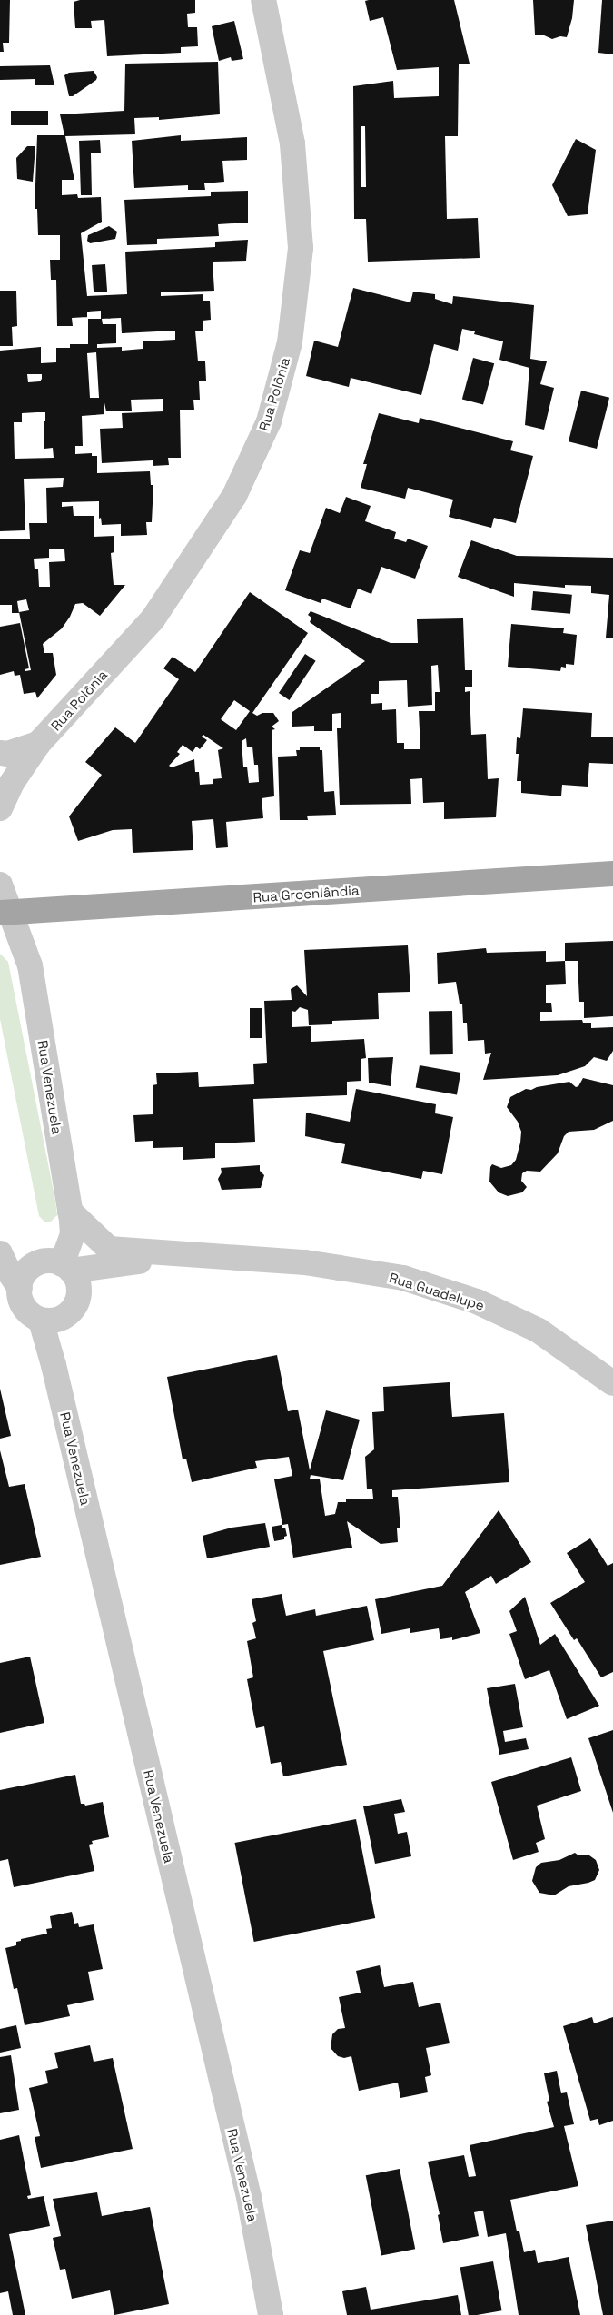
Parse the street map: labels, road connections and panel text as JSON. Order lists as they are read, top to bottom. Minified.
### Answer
{"streets":{"main road":["Rua Groenlândia"],"street":["Rua Polônia","Rua Venezuela","Rua Guadelupe"]},"crossings":[["Rua Groenlândia","Rua Venezuela"],["Rua Venezuela","Rua Guadelupe"]]}
